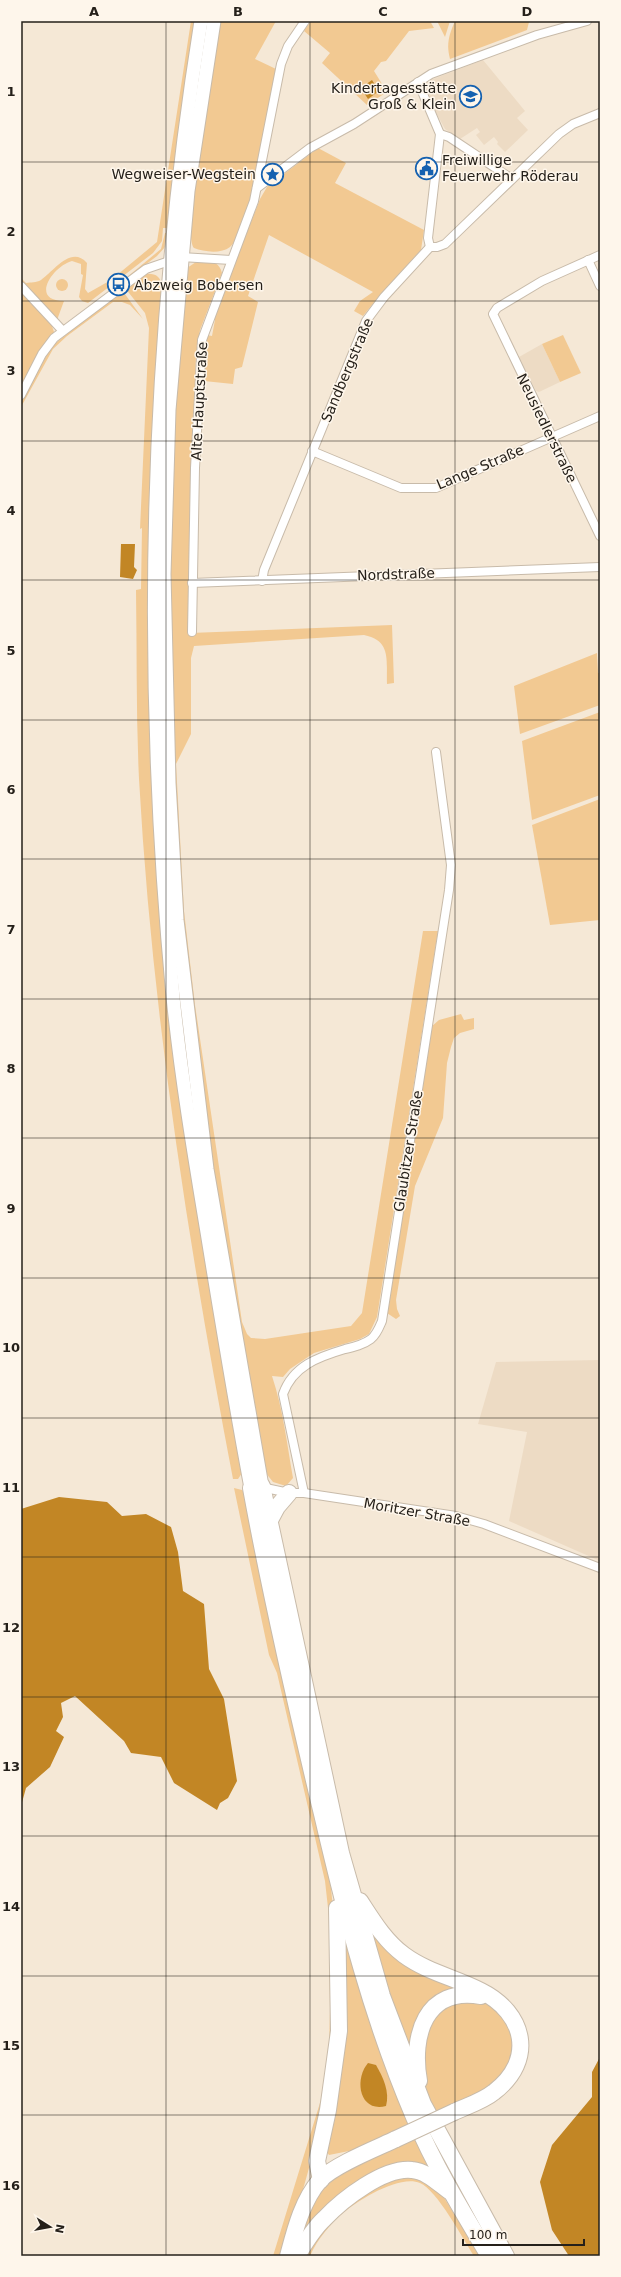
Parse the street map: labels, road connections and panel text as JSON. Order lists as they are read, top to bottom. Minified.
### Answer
{"streets":{"street":["Sandbergstraße","Alte Hauptstraße","Neusiedlerstraße","Lange Straße","Nordstraße","Glaubitzer Straße","Moritzer Straße"]},"crossings":[["Sandbergstraße","Lange Straße"],["Sandbergstraße","Nordstraße"],["Alte Hauptstraße","Nordstraße"],["Neusiedlerstraße","Lange Straße"],["Glaubitzer Straße","Moritzer Straße"]],"places":{"school or university":["Kindertagesstätte Groß & Klein"],"public building":["Freiwillige Feuerwehr Röderau"],"place":["Wegweiser-Wegstein"],"bus stop":["Abzweig Bobersen"]},"scale_bar":"100 m","north":"right","grid":{"columns":["A","B","C","D"],"rows":["1","2","3","4","5","6","7","8","9","10","11","12","13","14","15","16"]}}
